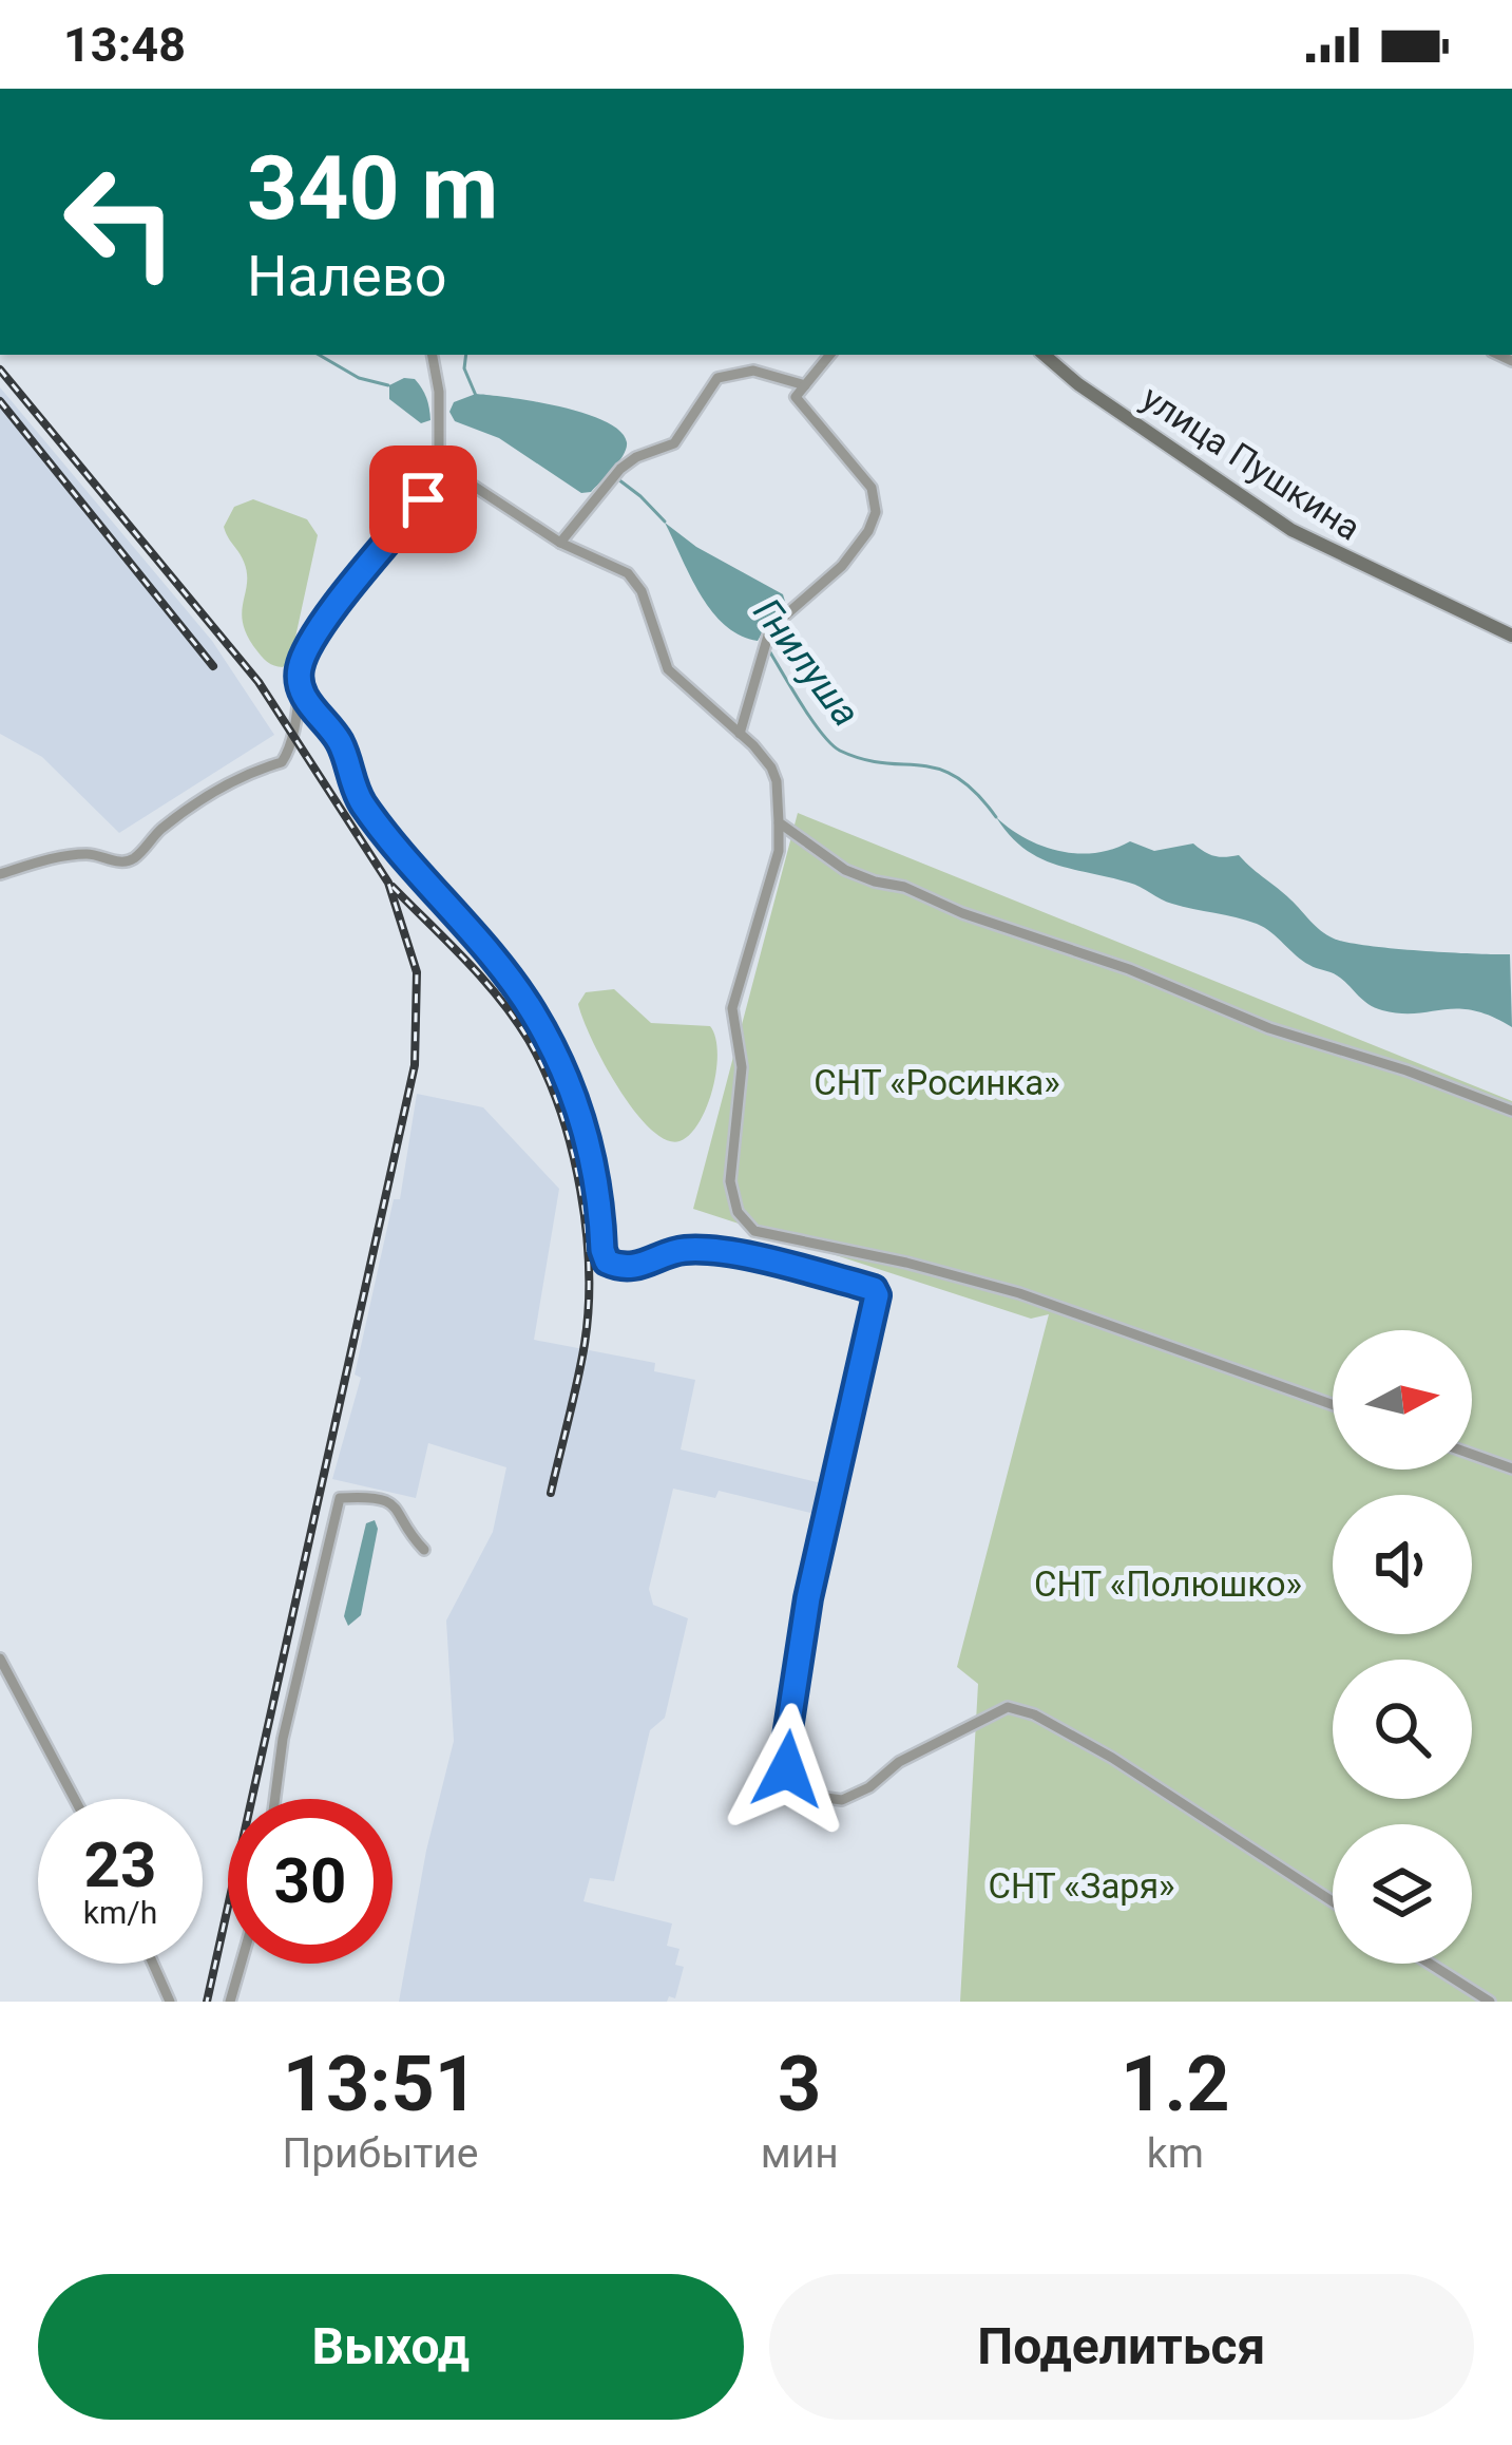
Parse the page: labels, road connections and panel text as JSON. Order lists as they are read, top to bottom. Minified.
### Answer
{"streets":{"main road":["улица Пушкина"]},"water":["Гнилуша"],"parks":["СНТ «Росинка»","СНТ «Полюшко»","СНТ «Заря»"],"north":"right","page":{"status":"13:48","turn":["340 m","Налево"],"speed":"23 km/h","limit":"30","eta":["13:51","Прибытие","3","мин","1.2","km"],"buttons":["Выход","Поделиться"]}}
